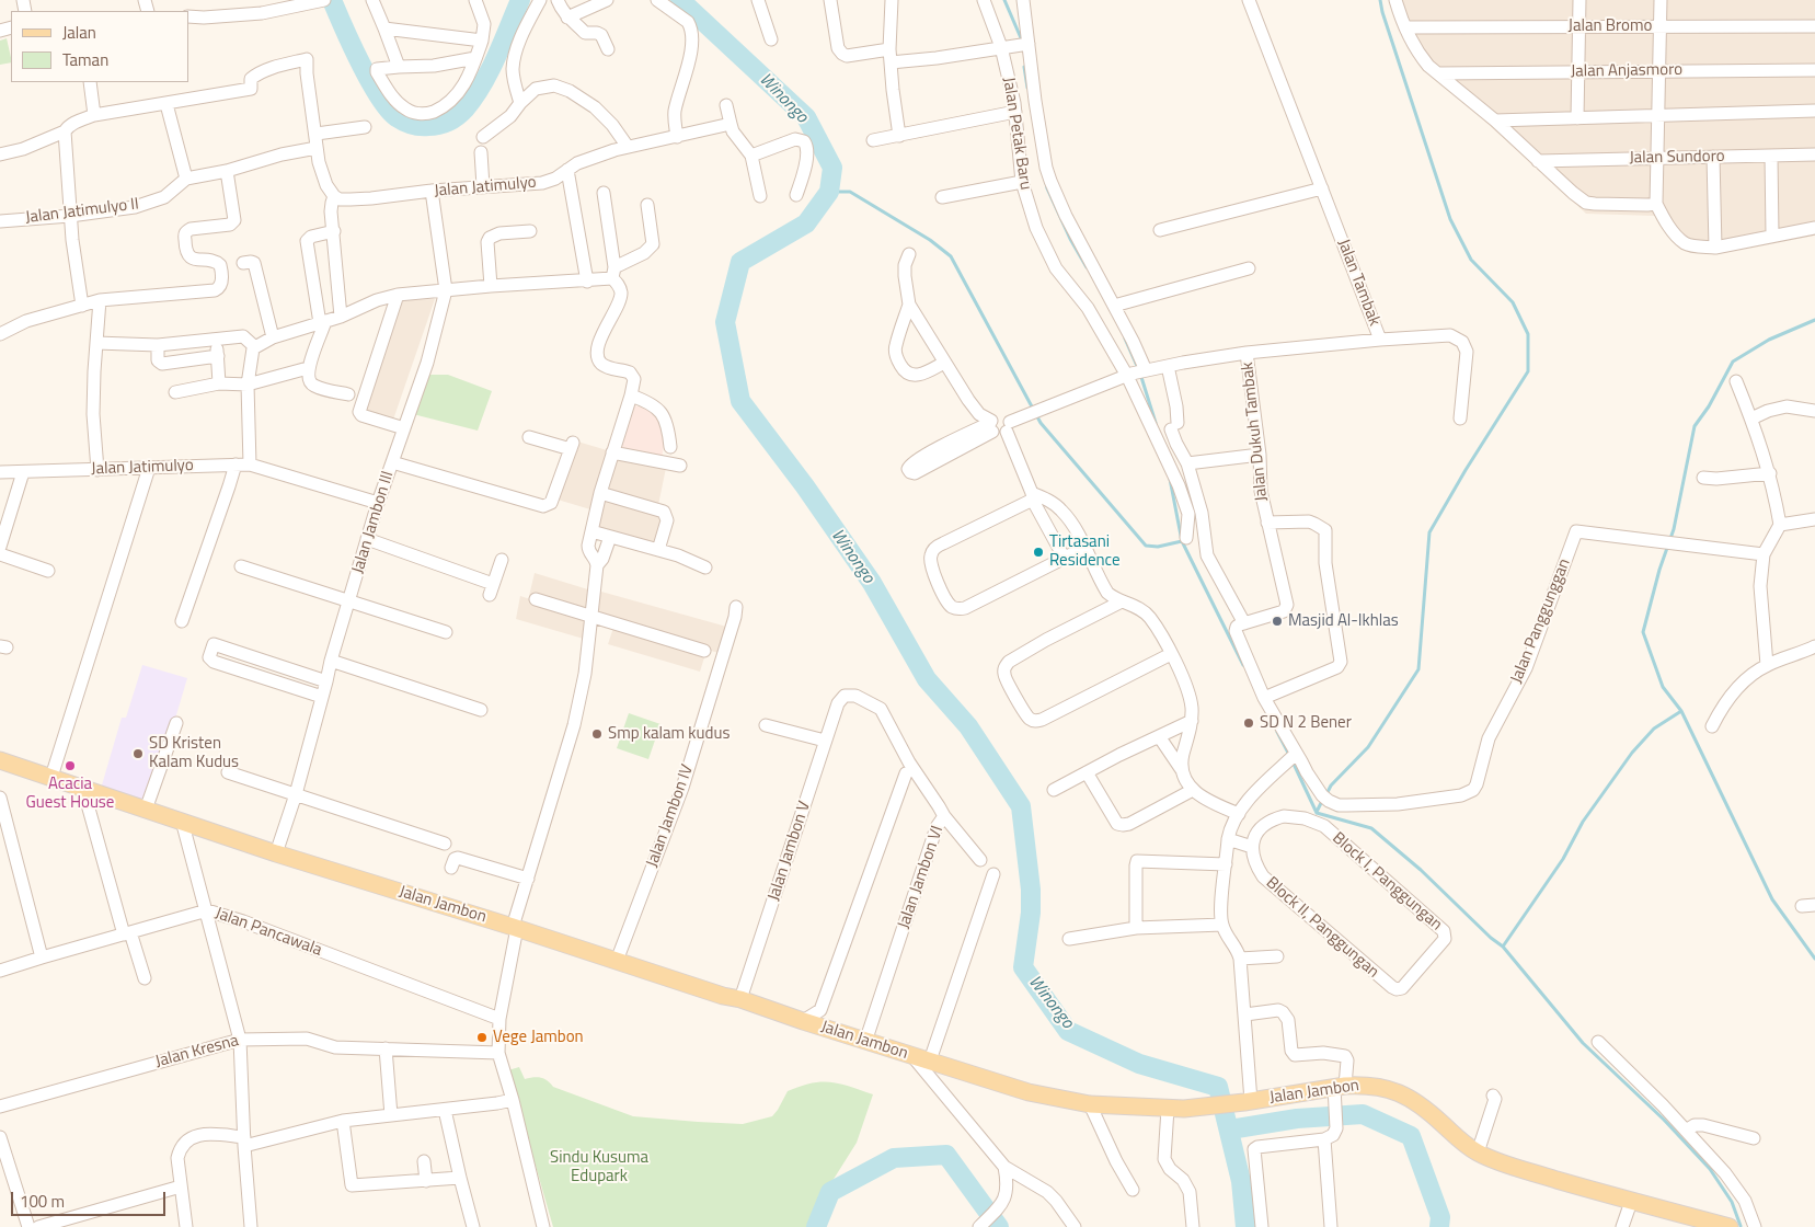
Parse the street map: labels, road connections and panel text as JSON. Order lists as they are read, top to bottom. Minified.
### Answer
{"streets":{"main road":["Jalan Jambon"],"street":["Jalan Bromo","Jalan Anjasmoro","Jalan Petak Baru","Jalan Sundoro","Jalan Jatimulyo","Jalan Jatimulyo II","Jalan Tambak","Jalan Dukuh Tambak","Jalan Jambon III","Jalan Panggunggan","Jalan Jambon IV","Jalan Jambon V","Jalan Jambon VI","Block I, Panggungan","Block II, Panggungan","Jalan Pancawala","Jalan Kresna"]},"crossings":[["Jalan Petak Baru","Jalan Tambak"],["Jalan Jatimulyo","Jalan Jambon III"],["Jalan Tambak","Jalan Dukuh Tambak"],["Jalan Jambon III","Jalan Jambon"],["Jalan Jambon IV","Jalan Jambon"],["Jalan Jambon V","Jalan Jambon VI"],["Jalan Jambon V","Jalan Jambon"],["Jalan Jambon VI","Jalan Jambon"],["Block I, Panggungan","Block II, Panggungan"]],"water":["Winongo"],"parks":["Sindu Kusuma Edupark"],"places":["Tirtasani Residence","Masjid Al-Ikhlas","SD N 2 Bener","Smp kalam kudus","SD Kristen Kalam Kudus","Acacia Guest House","Vege Jambon"],"legend":["Jalan","Taman"],"scale_bar":"100 m"}
